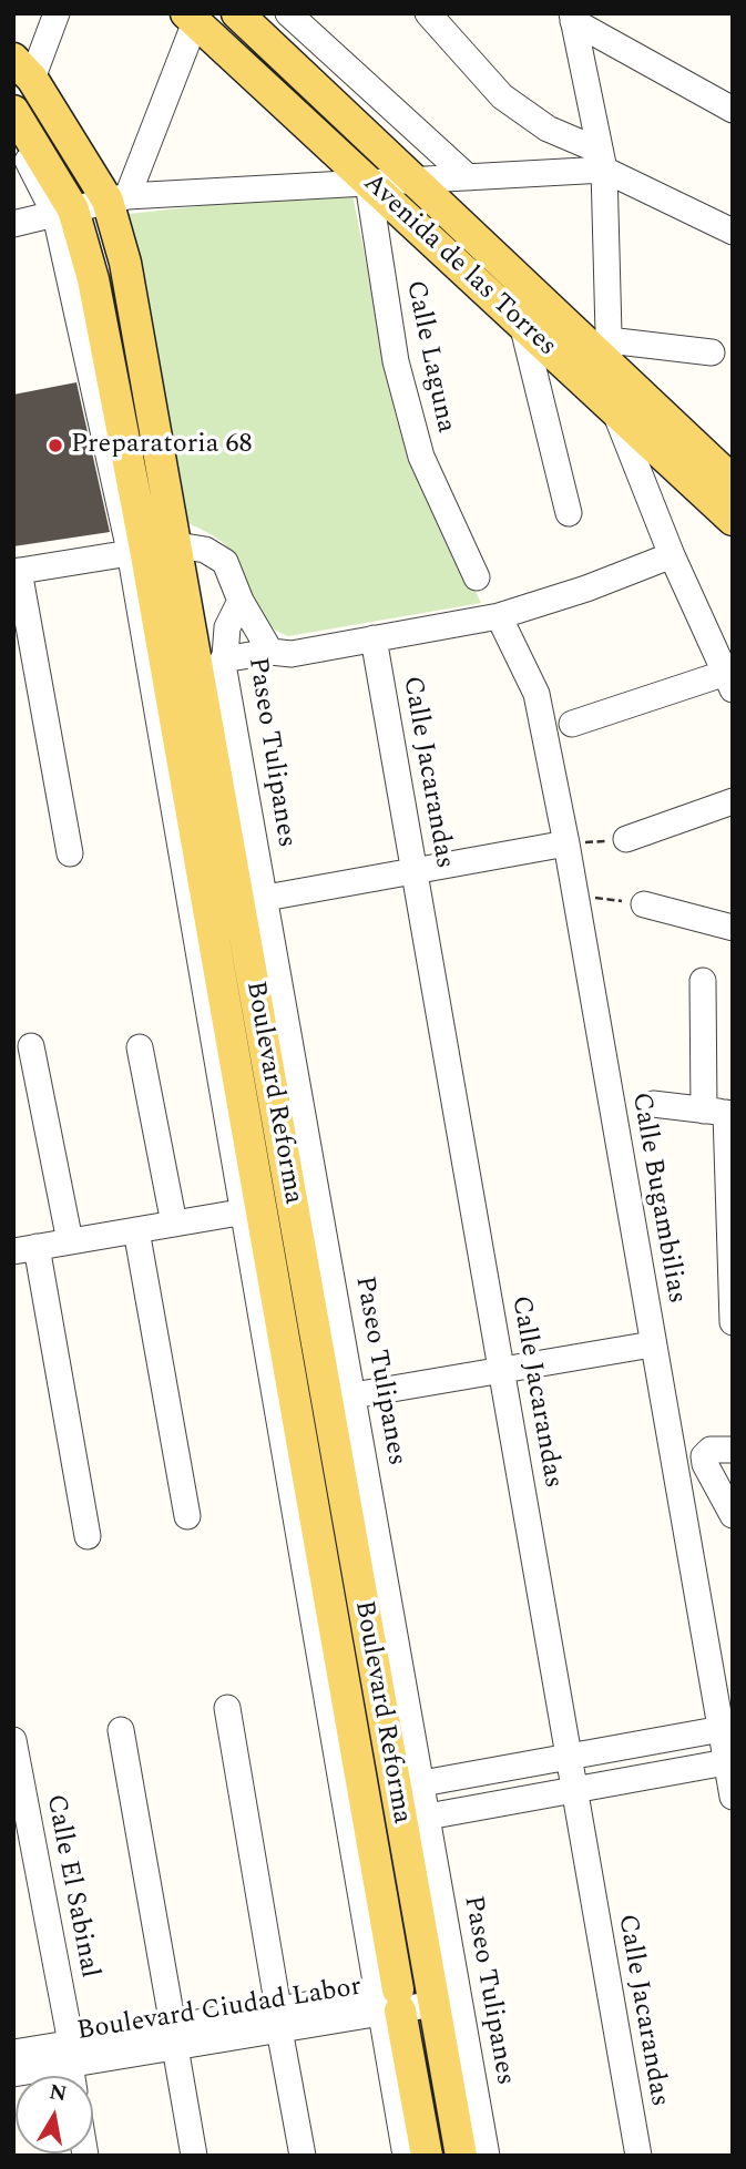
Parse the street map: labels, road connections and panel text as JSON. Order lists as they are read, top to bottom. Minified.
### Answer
{"streets":{"main road":["Avenida de las Torres","Boulevard Reforma"],"street":["Calle Laguna","Paseo Tulipanes","Calle Jacarandas","Calle Bugambilias","Calle El Sabinal","Boulevard Ciudad Labor"]},"crossings":[["Avenida de las Torres","Calle Laguna"],["Boulevard Reforma","Boulevard Ciudad Labor"],["Calle El Sabinal","Boulevard Ciudad Labor"]],"places":["Preparatoria 68"],"north":"top"}
